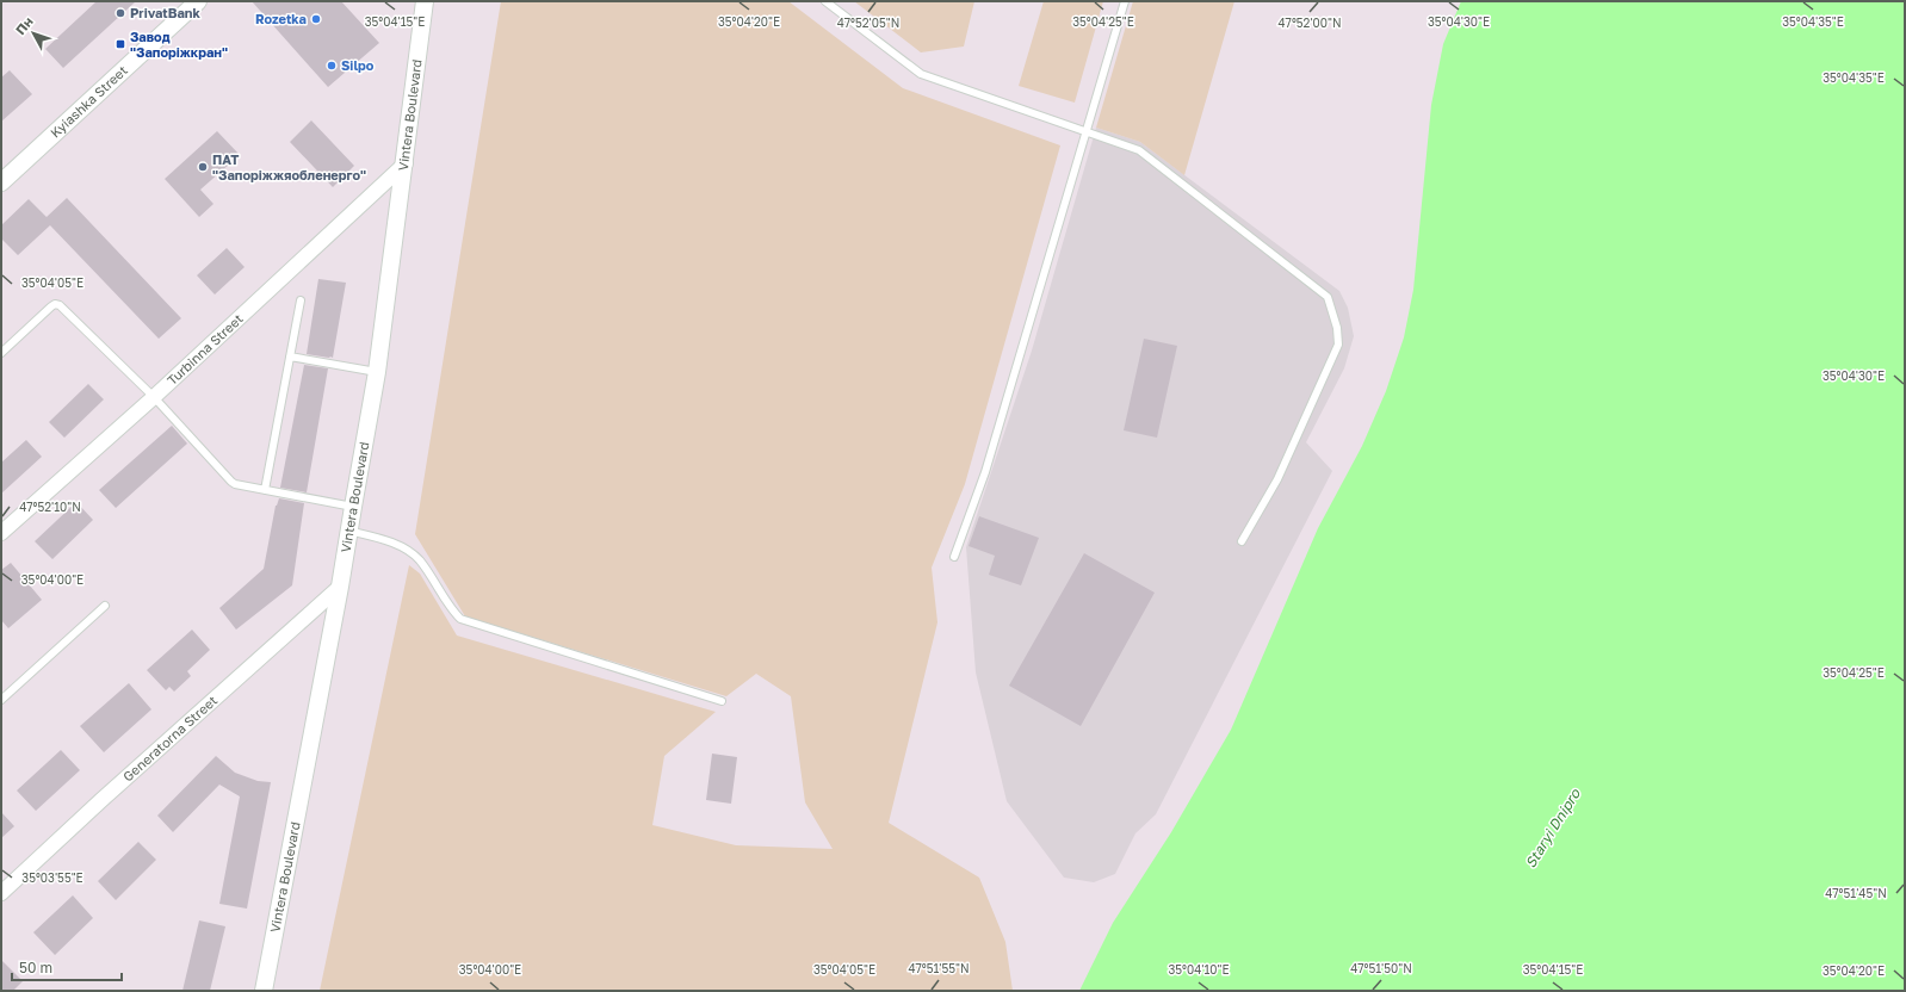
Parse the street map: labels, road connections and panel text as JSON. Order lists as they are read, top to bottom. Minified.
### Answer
{"streets":{"street":["Kyiashka Street","Vintera Boulevard","Turbinna Street","Generatorna Street"]},"crossings":[["Vintera Boulevard","Turbinna Street"],["Vintera Boulevard","Generatorna Street"]],"water":["Staryi Dnipro"],"places":{"other":["PrivatBank","Rozetka","Silpo","ПАТ \"Запоріжжяобленерго\""],"transit":["Завод \"Запоріжкран\""]},"scale_bar":"50 m","north":"top left","coordinates":["35°04'15\"E","35°04'25\"E","35°04'20\"E","35°04'30\"E","35°04'35\"E","47°52'05\"N","47°52'00\"N","35°04'05\"E","47°52'10\"N","35°04'00\"E","35°03'55\"E","47°51'45\"N","47°51'55\"N","47°51'50\"N","35°04'10\"E"]}
